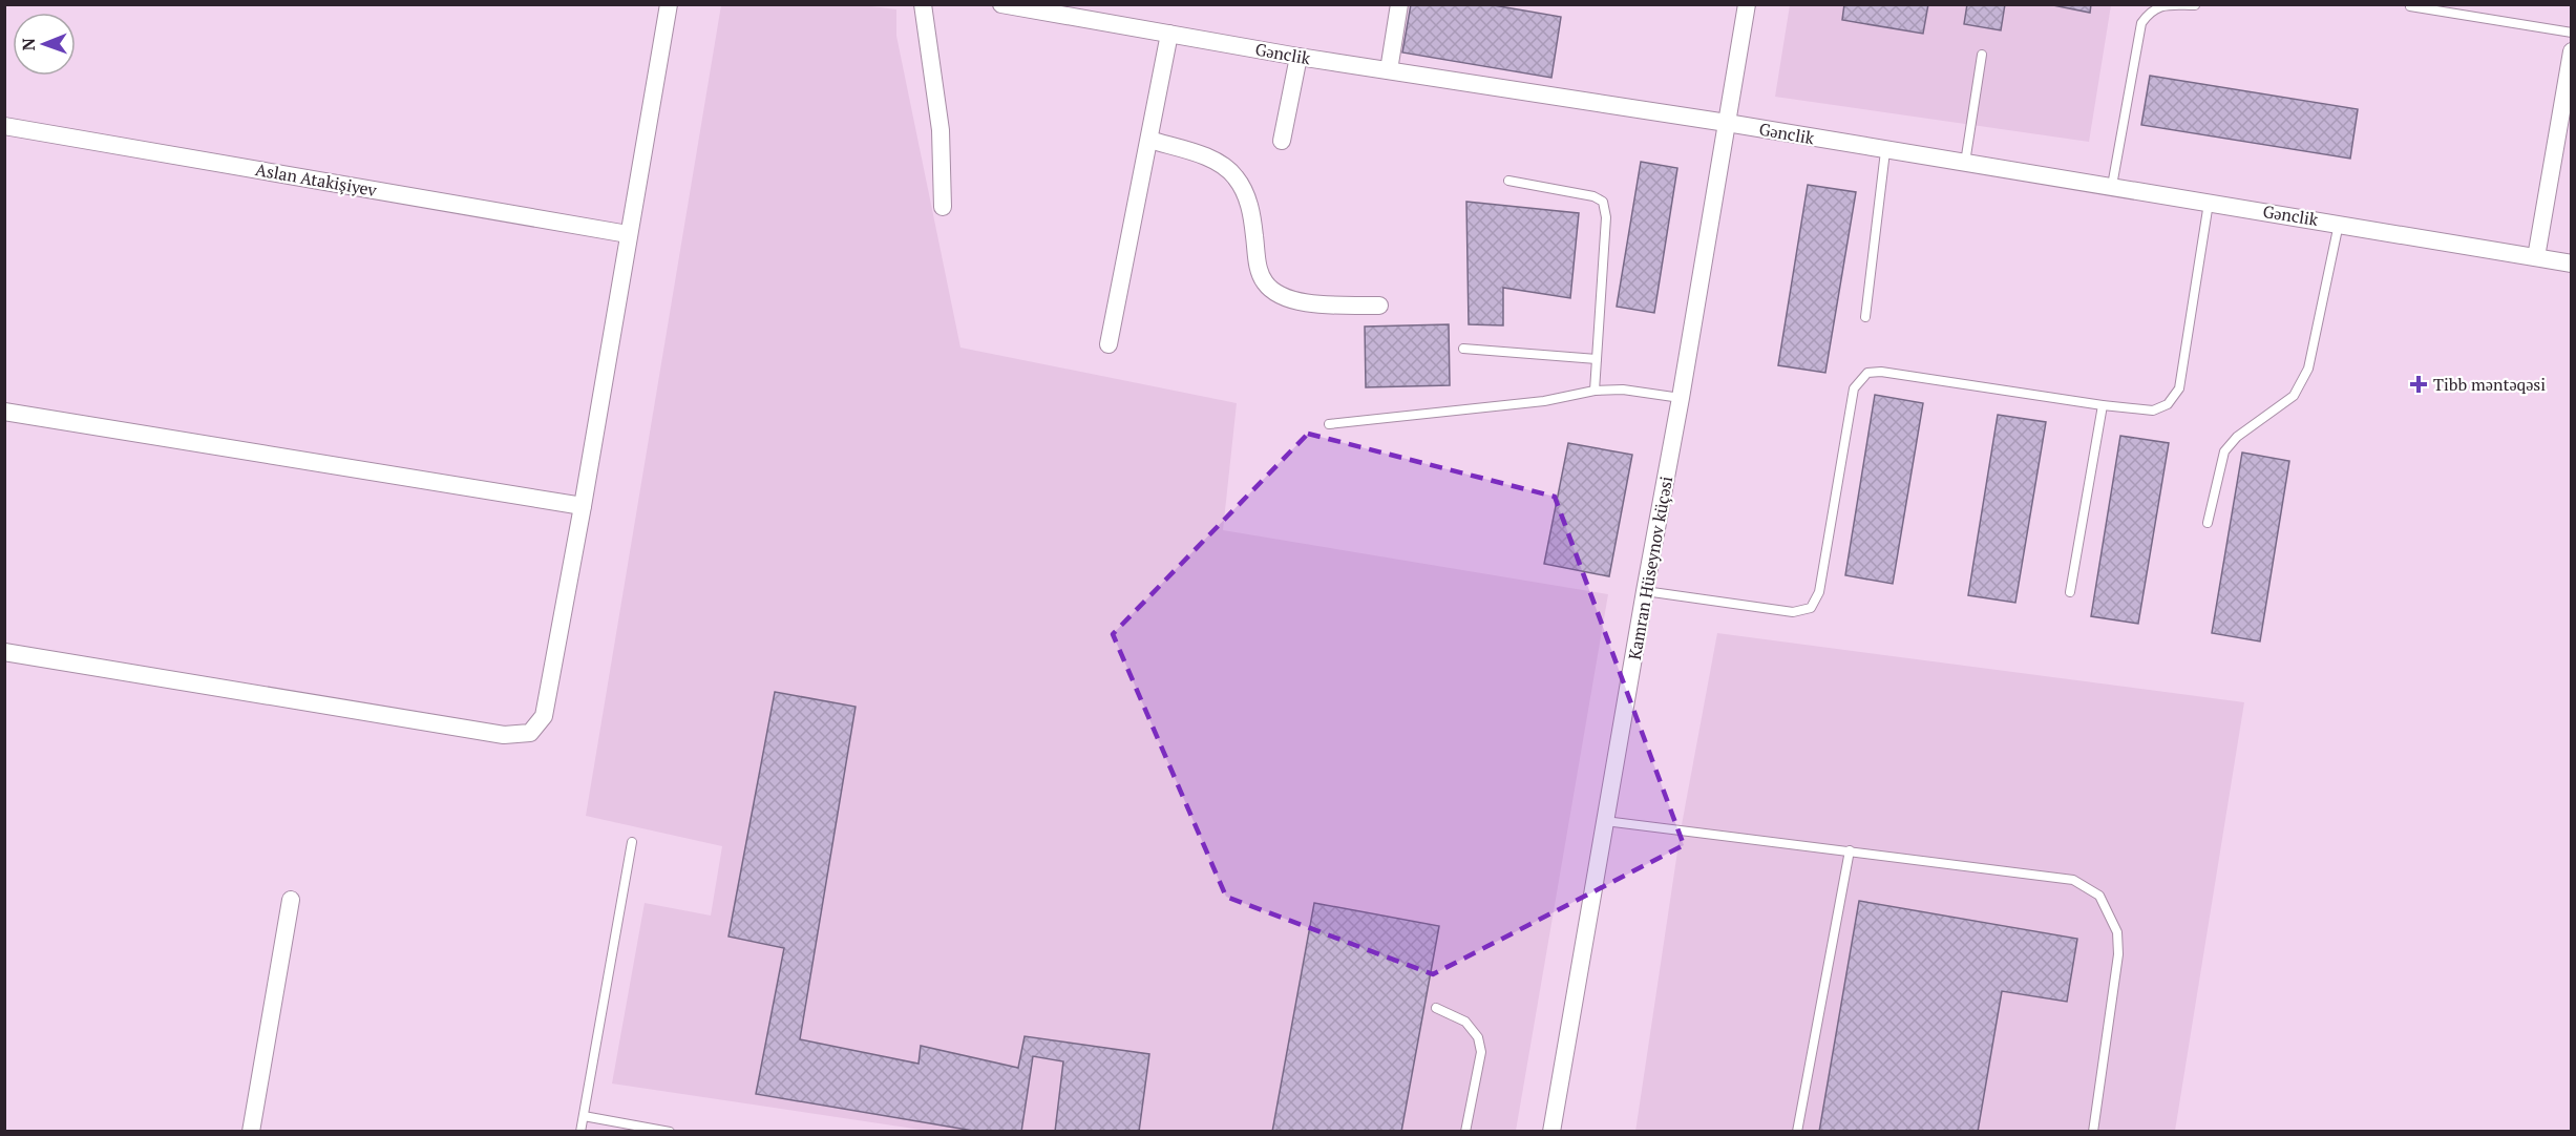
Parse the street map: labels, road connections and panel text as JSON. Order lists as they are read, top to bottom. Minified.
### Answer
{"streets":{"street":["Gənclik","Aslan Atakişiyev","Kamran Hüseynov küçəsi"]},"crossings":[["Gənclik","Kamran Hüseynov küçəsi"]],"places":{"health":["Tibb məntəqəsi"]},"north":"left"}
